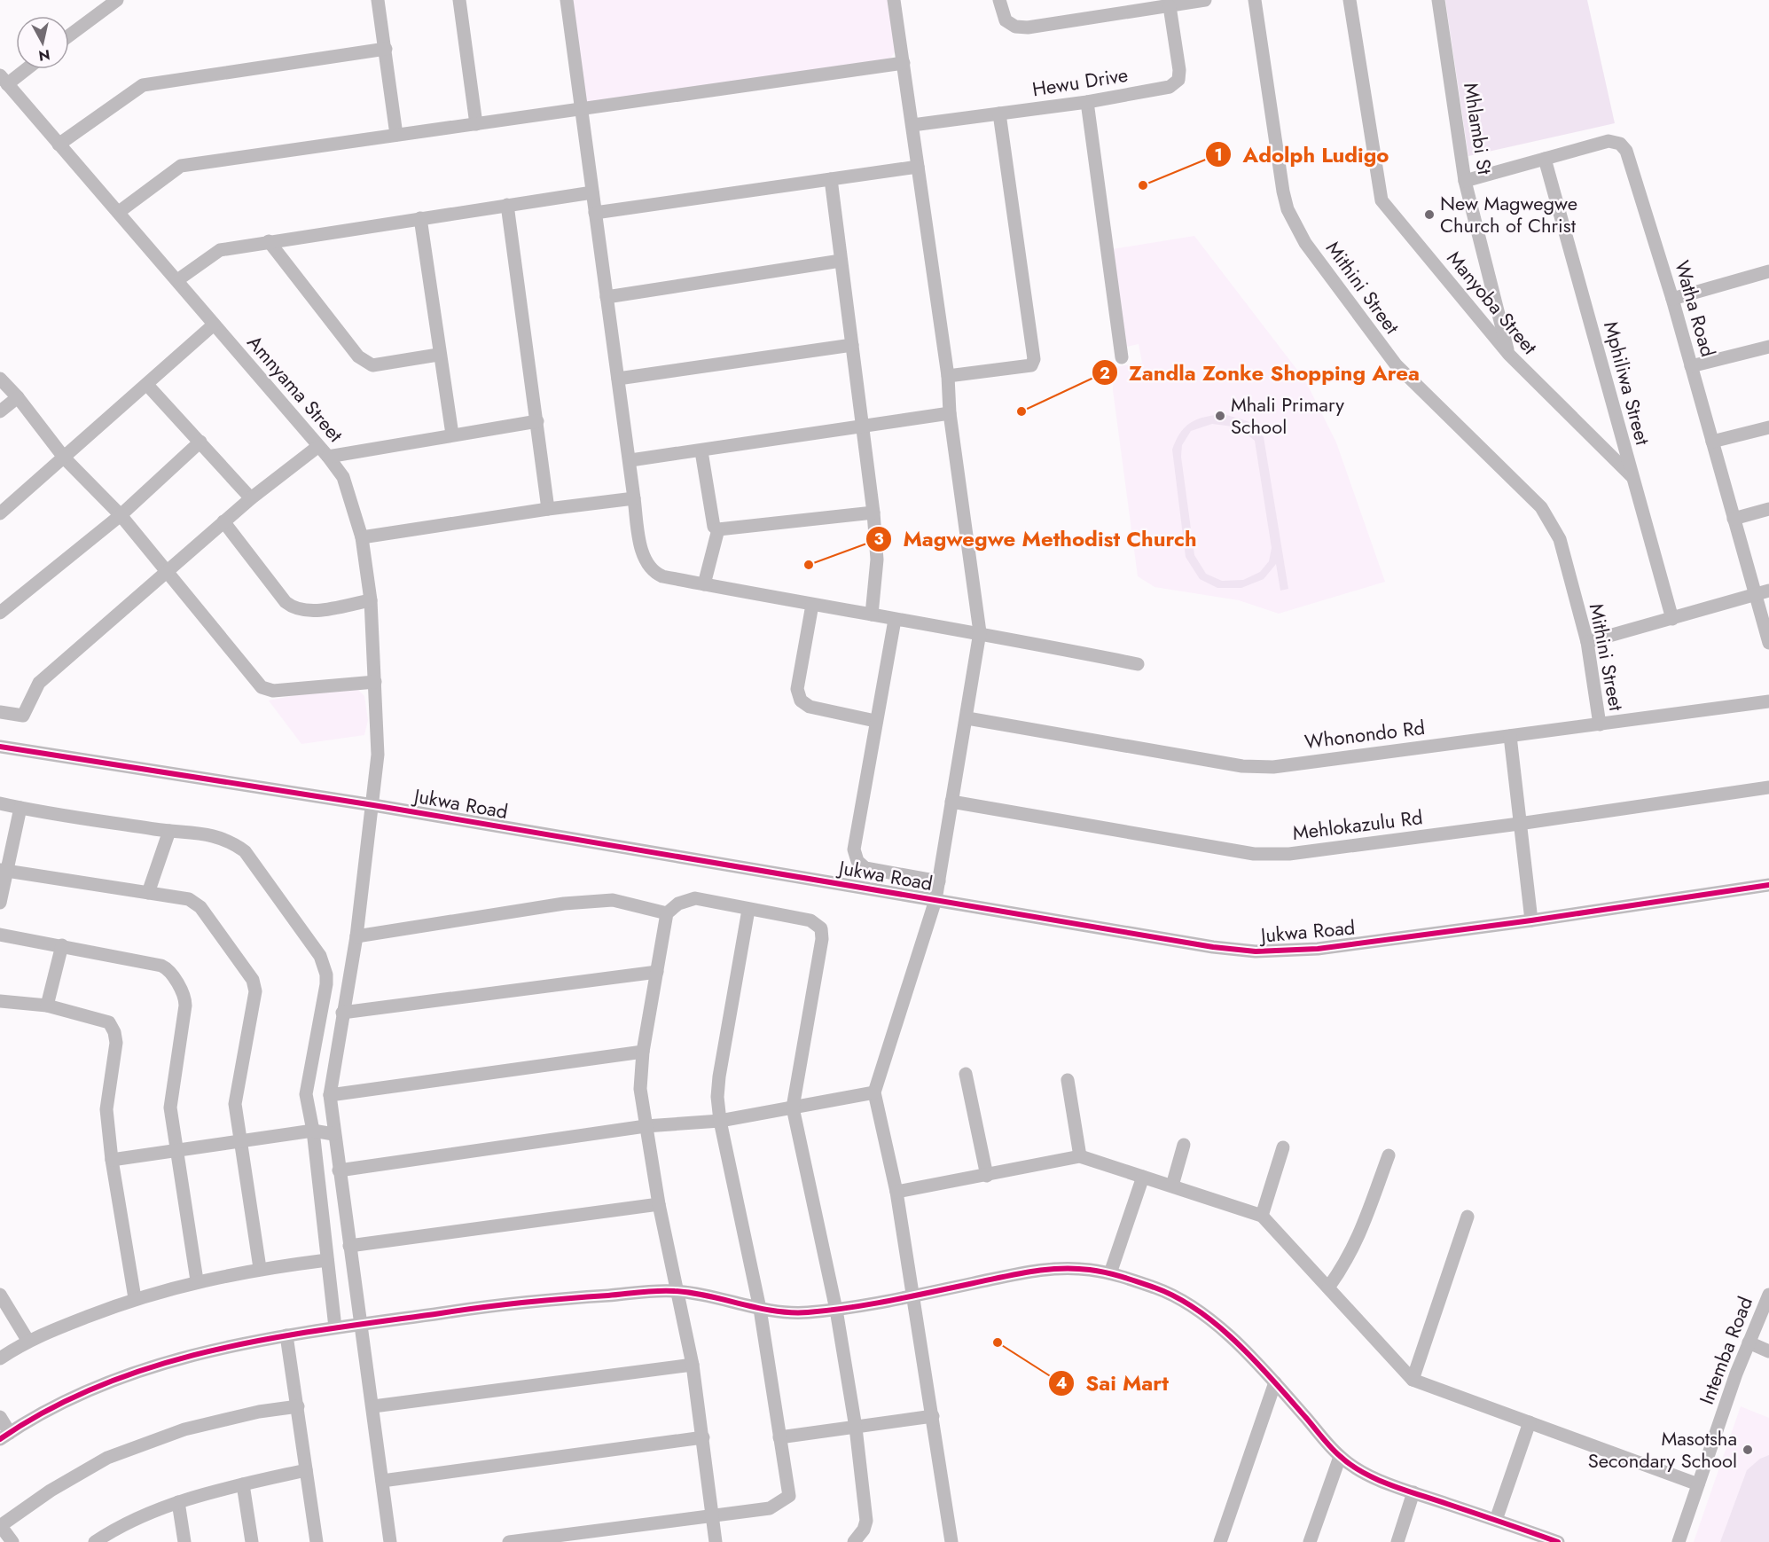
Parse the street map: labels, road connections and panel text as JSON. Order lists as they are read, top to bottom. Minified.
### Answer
{"streets":{"street":["Hewu Drive","Mhlambi St","Mithini Street","Manyoba Street","Watha Road","Mphiliwa Street","Amnyama Street","Whonondo Rd","Jukwa Road","Mehlokazulu Rd","Intemba Road"]},"crossings":[["Mhlambi St","Manyoba Street"],["Mhlambi St","Watha Road"],["Mithini Street","Whonondo Rd"],["Manyoba Street","Mphiliwa Street"],["Watha Road","Mphiliwa Street"],["Amnyama Street","Jukwa Road"]],"places":["Adolph Ludigo","New Magwegwe Church of Christ","Zandla Zonke Shopping Area","Mhali Primary School","Magwegwe Methodist Church","Sai Mart","Masotsha Secondary School"],"north":"bottom"}
